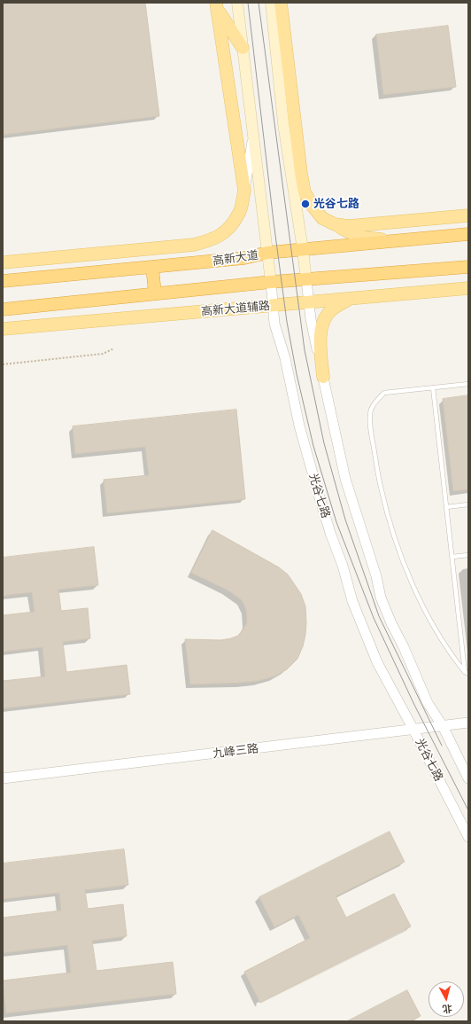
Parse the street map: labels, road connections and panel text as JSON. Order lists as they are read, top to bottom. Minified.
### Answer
{"streets":{"highway":["高新大道"],"main road":["高新大道辅路","光谷七路"],"street":["九峰三路"]},"crossings":[["高新大道","光谷七路"],["高新大道辅路","光谷七路"],["光谷七路","九峰三路"]],"places":["光谷七路"],"north":"bottom"}
